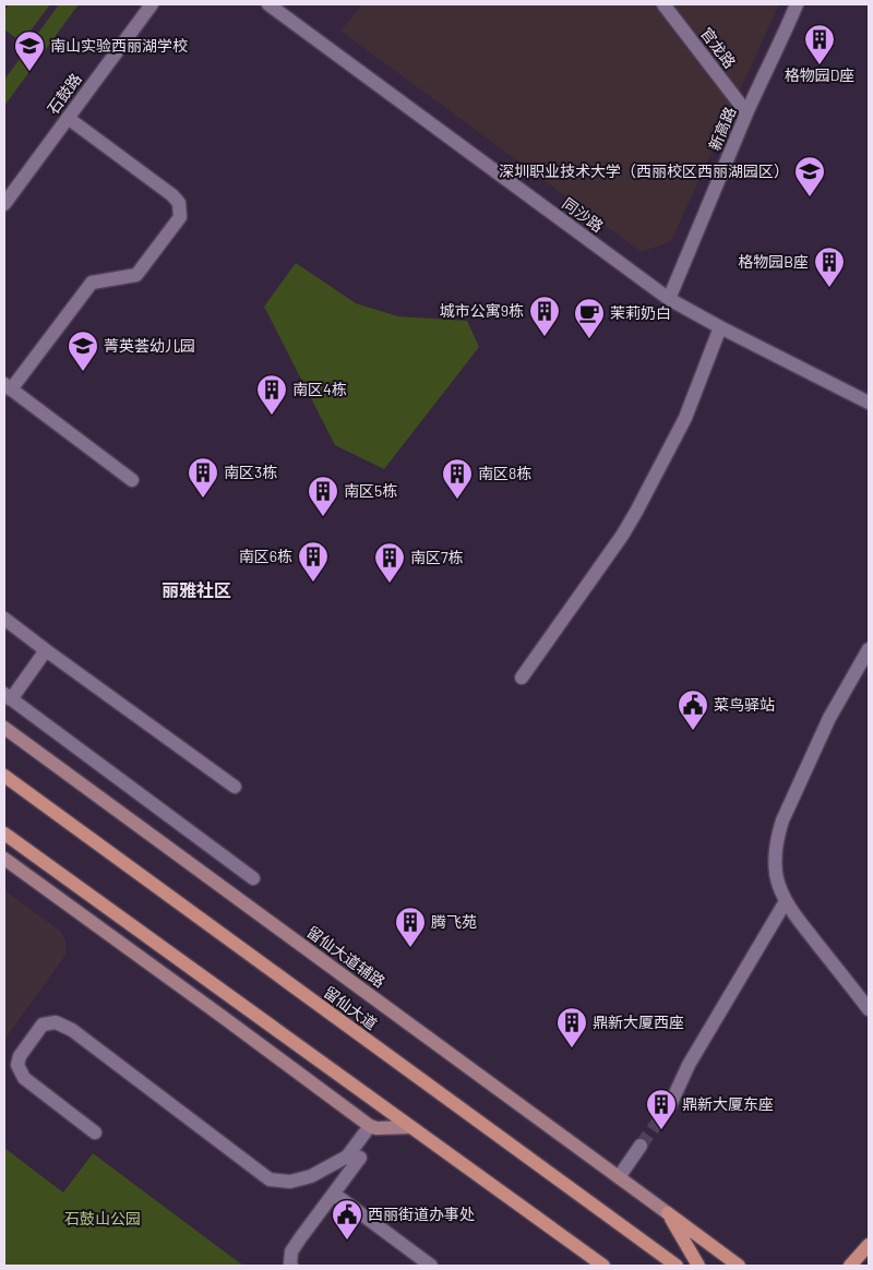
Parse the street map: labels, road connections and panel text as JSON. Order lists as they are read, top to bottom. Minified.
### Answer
{"streets":{"main road":["留仙大道辅路","留仙大道"],"street":["官龙路","石鼓路","新高路","同沙路"]},"crossings":[["官龙路","新高路"],["新高路","同沙路"]],"districts":["丽雅社区"],"parks":["石鼓山公园"],"places":{"building":["格物园D座","格物园B座","城市公寓9栋","南区4栋","南区3栋","南区8栋","南区5栋","南区6栋","南区7栋","腾飞苑","鼎新大厦西座","鼎新大厦东座"],"school or university":["南山实验西丽湖学校","深圳职业技术大学（西丽校区西丽湖园区）","菁英荟幼儿园"],"cafe":["茉莉奶白"],"public building":["菜鸟驿站","西丽街道办事处"]}}
